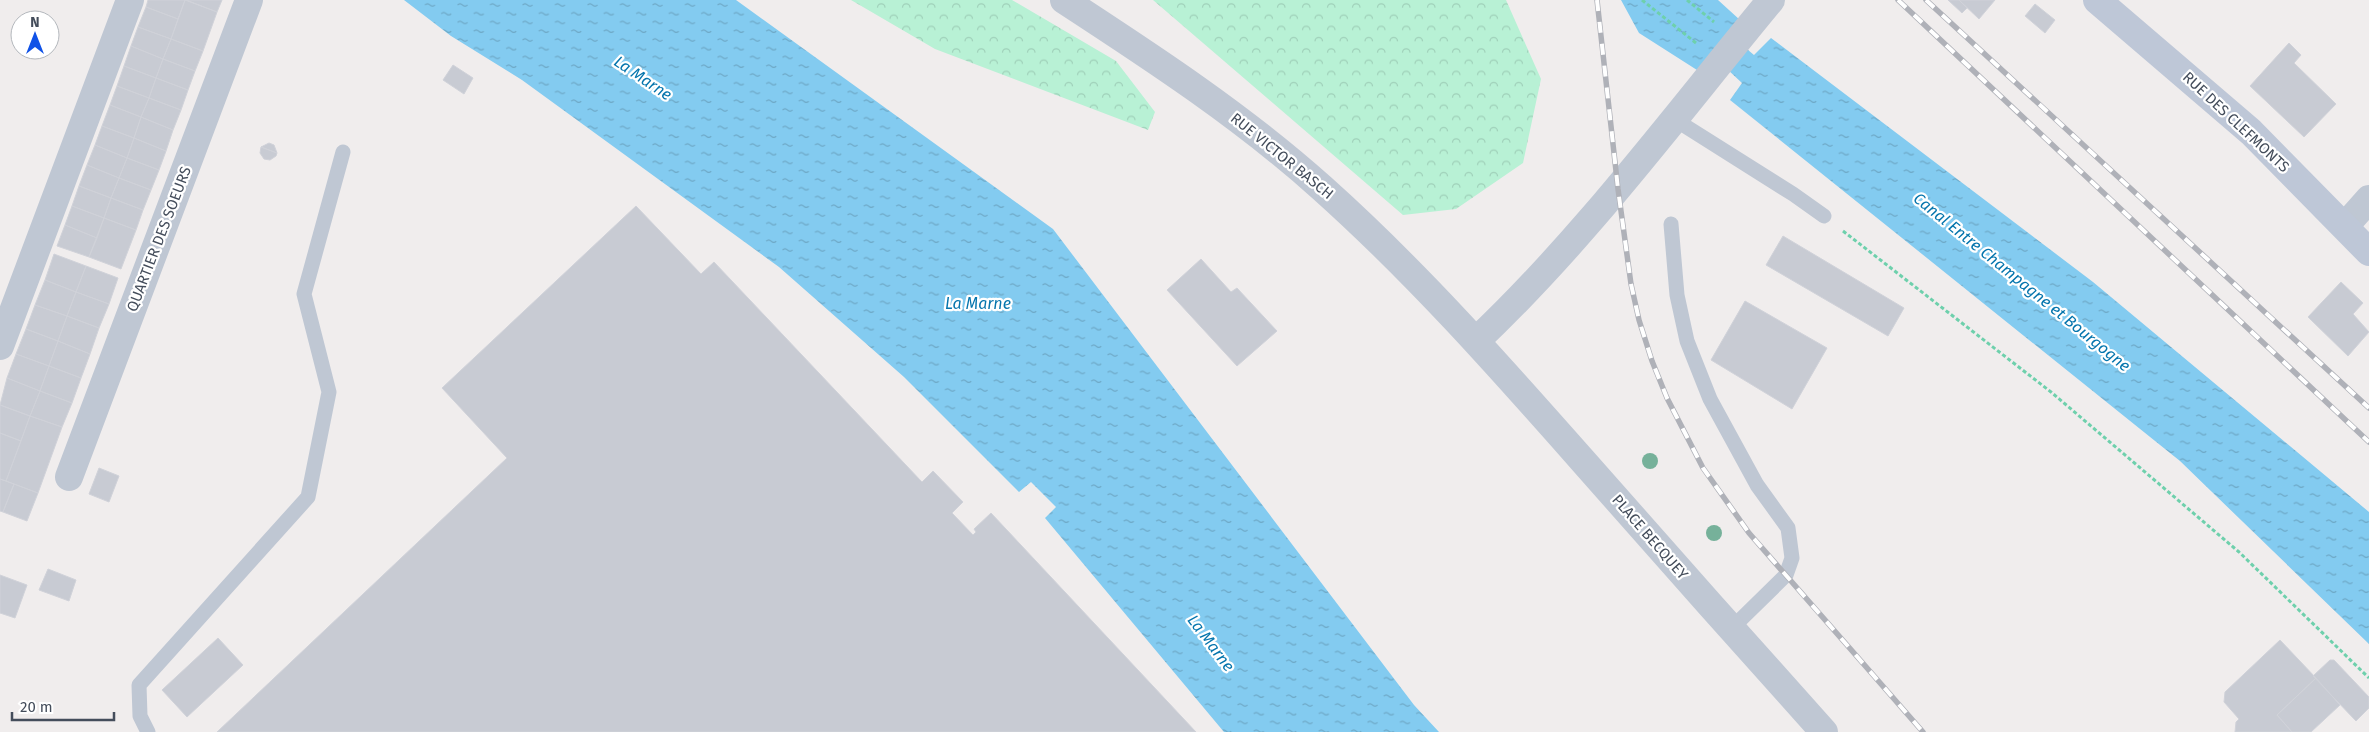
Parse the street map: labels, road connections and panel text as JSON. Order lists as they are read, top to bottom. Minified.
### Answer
{"streets":{"street":["RUE DES CLEFMONTS","RUE VICTOR BASCH","QUARTIER DES SOEURS","PLACE BECQUEY"]},"crossings":[["RUE VICTOR BASCH","PLACE BECQUEY"]],"water":["La Marne","Canal Entre Champagne et Bourgogne"],"scale_bar":"20 m","north":"top"}
